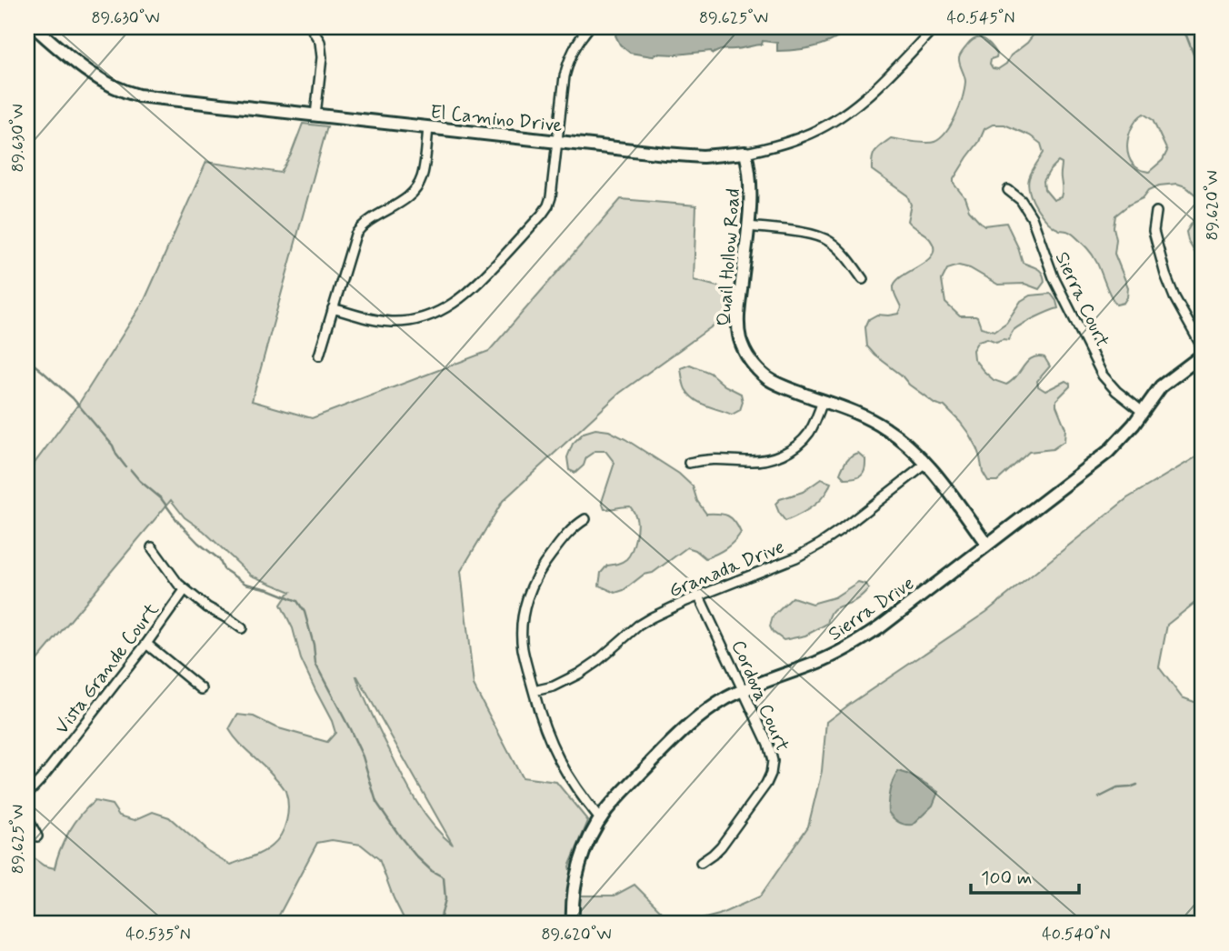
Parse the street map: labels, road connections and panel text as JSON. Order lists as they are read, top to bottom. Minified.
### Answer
{"streets":{"street":["El Camino Drive","Quail Hollow Road","Sierra Court","Granada Drive","Sierra Drive","Vista Grande Court","Cordova Court"]},"crossings":[["El Camino Drive","Quail Hollow Road"],["Quail Hollow Road","Granada Drive"],["Quail Hollow Road","Sierra Drive"],["Sierra Court","Sierra Drive"],["Granada Drive","Cordova Court"],["Sierra Drive","Cordova Court"]],"scale_bar":"100 m","coordinates":["89.630°W","89.625°W","40.545°N","89.620°W","40.535°N","40.540°N"]}
